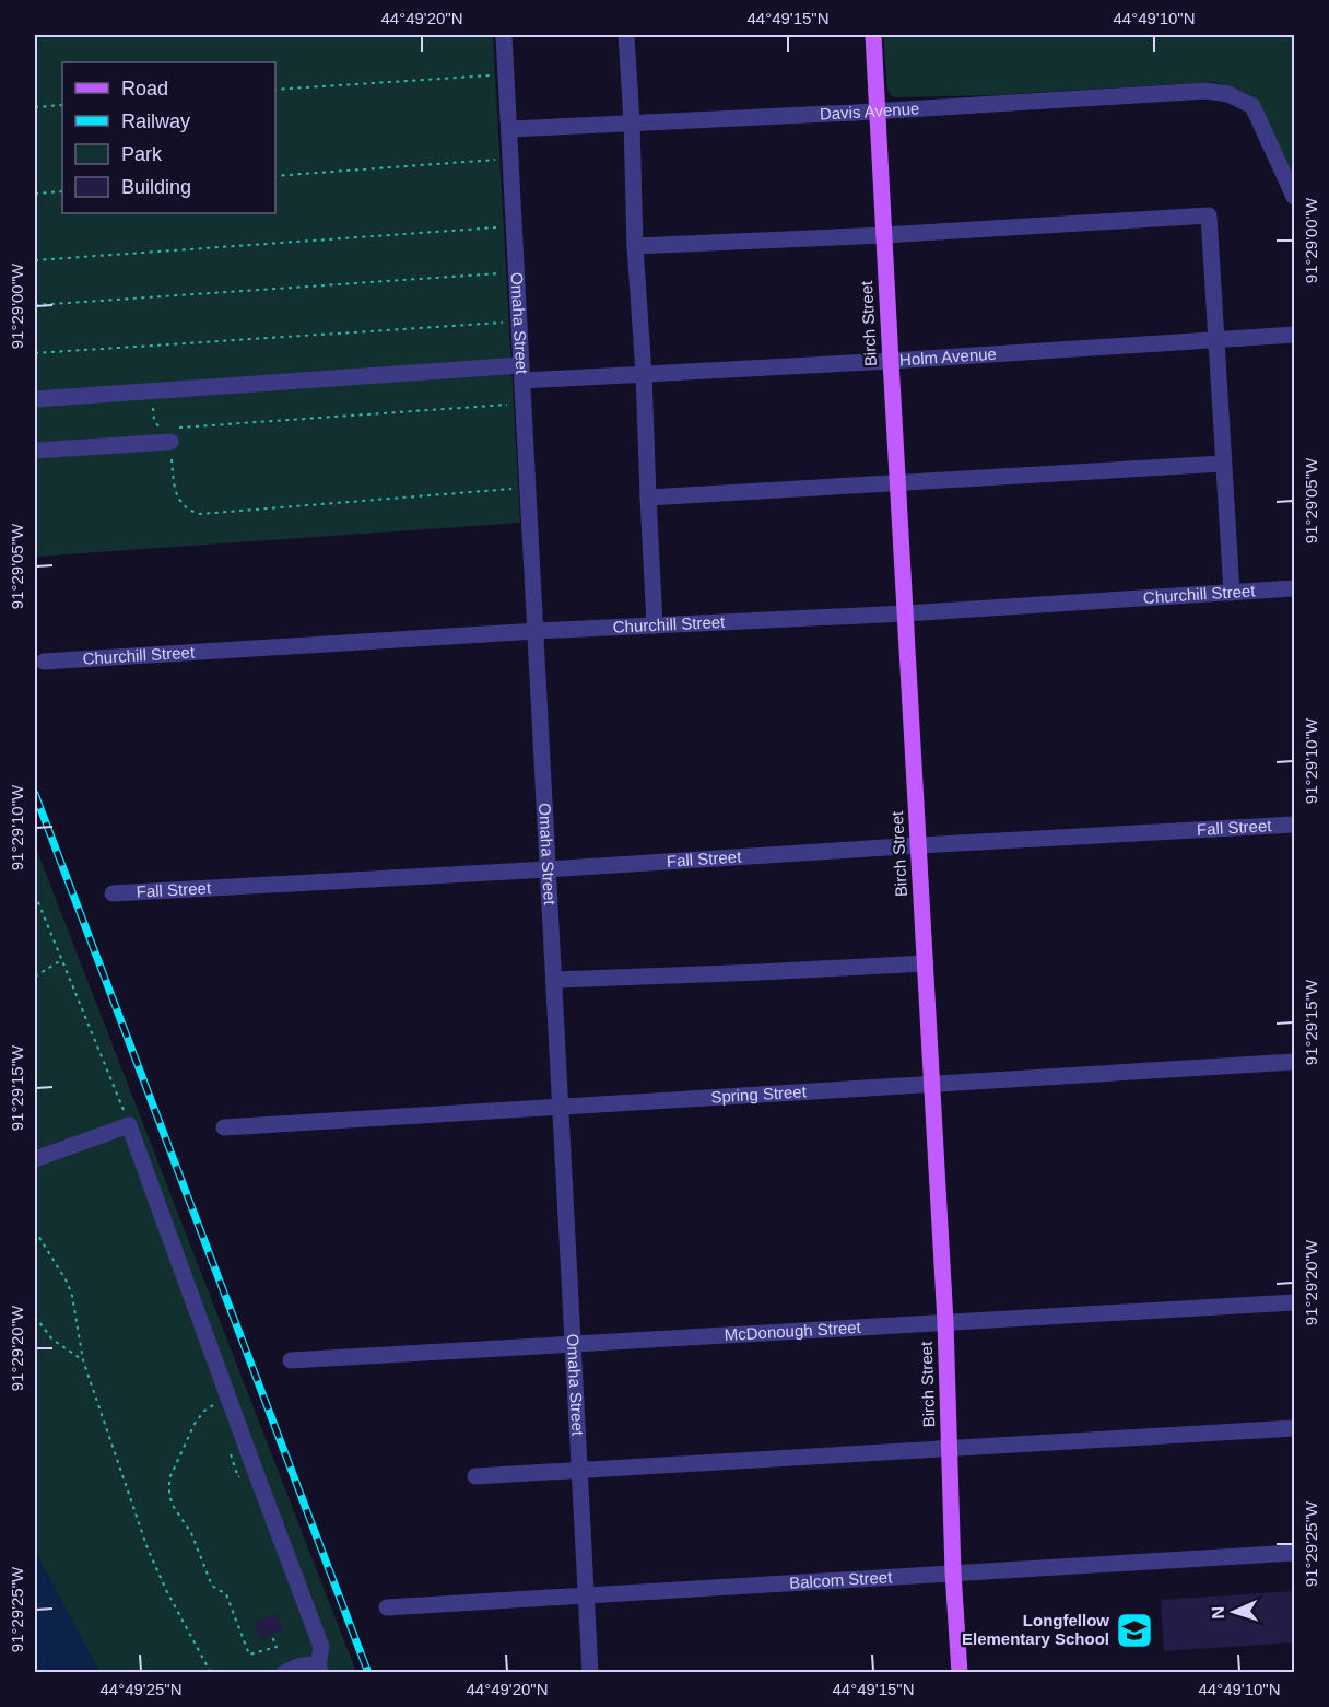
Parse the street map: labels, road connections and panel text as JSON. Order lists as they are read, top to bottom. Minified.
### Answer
{"streets":{"main road":["Birch Street"],"street":["Davis Avenue","Omaha Street","Holm Avenue","Churchill Street","Fall Street","Spring Street","McDonough Street","Balcom Street"]},"crossings":[["Davis Avenue","Omaha Street"],["Davis Avenue","Birch Street"],["Omaha Street","Holm Avenue"],["Omaha Street","Churchill Street"],["Omaha Street","Fall Street"],["Omaha Street","Spring Street"],["Omaha Street","McDonough Street"],["Omaha Street","Balcom Street"],["Birch Street","Holm Avenue"],["Birch Street","Churchill Street"],["Birch Street","Fall Street"],["Birch Street","Spring Street"],["Birch Street","McDonough Street"],["Birch Street","Balcom Street"]],"places":{"school or university":["Longfellow Elementary School"]},"legend":["Road","Railway","Park","Building"],"north":"left","coordinates":["44°49'20\"N","44°49'15\"N","44°49'10\"N","91°29'00\"W","91°29'05\"W","91°29'10\"W","91°29'15\"W","91°29'20\"W","91°29'25\"W","44°49'25\"N"]}
